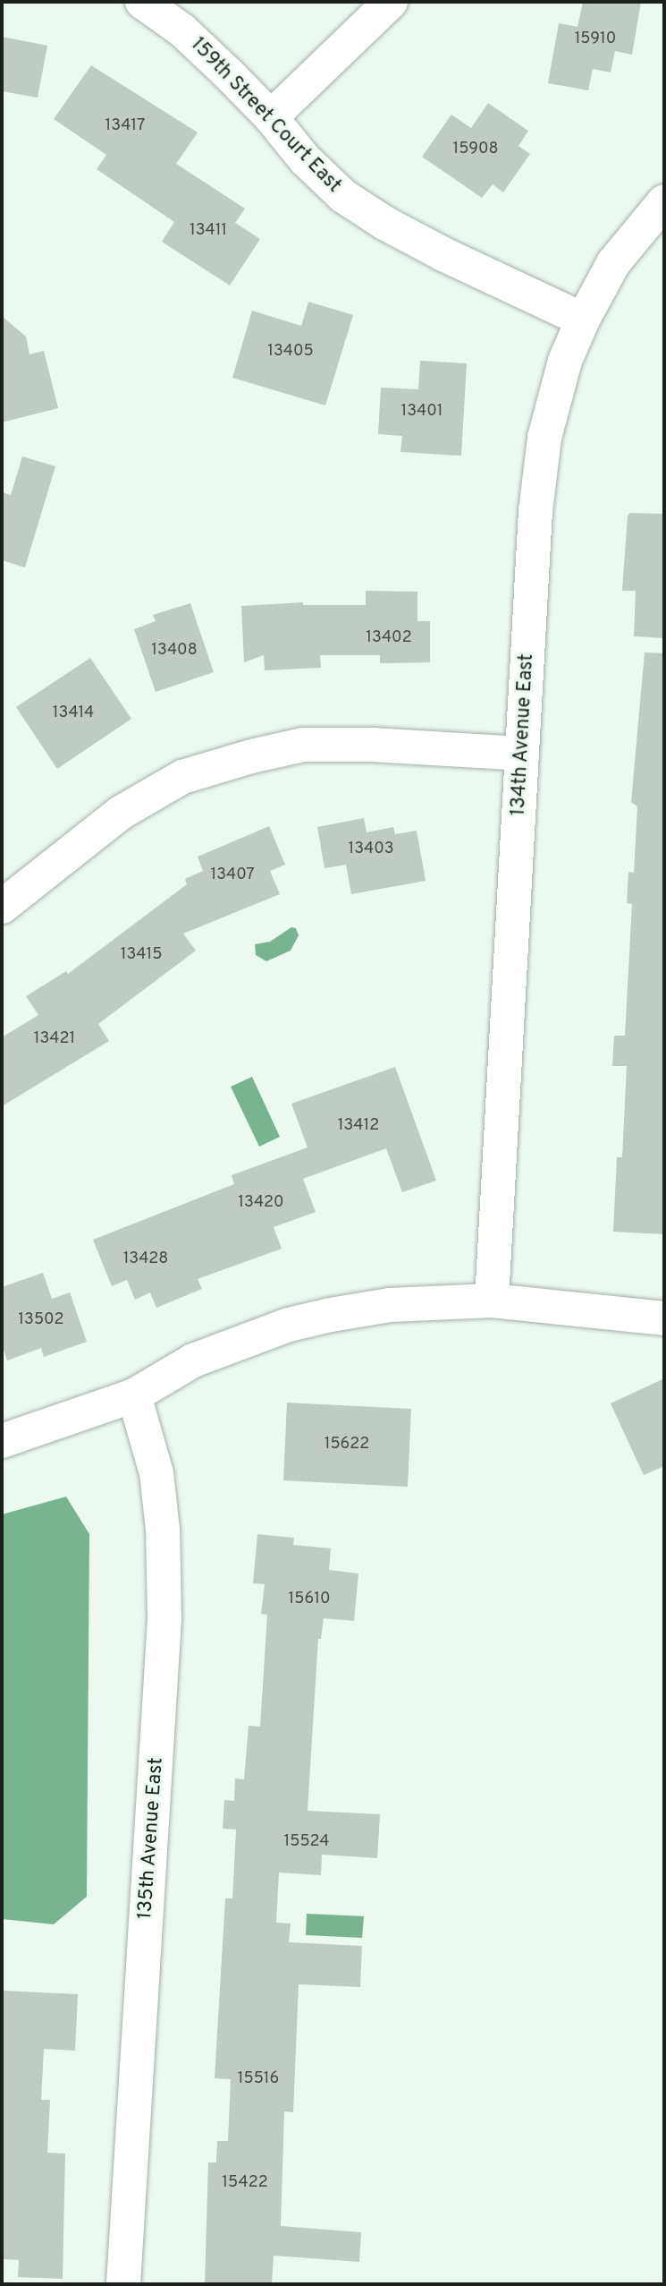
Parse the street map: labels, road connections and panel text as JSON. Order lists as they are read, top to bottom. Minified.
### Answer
{"streets":{"street":["159th Street Court East","134th Avenue East","135th Avenue East"]},"crossings":[["159th Street Court East","134th Avenue East"]],"house_numbers":["15910","13417","15908","13411","13405","13401","13402","13408","13414","13403","13407","13415","13421","13412","13420","13428","13502","15622","15610","15524","15516","15422"]}
